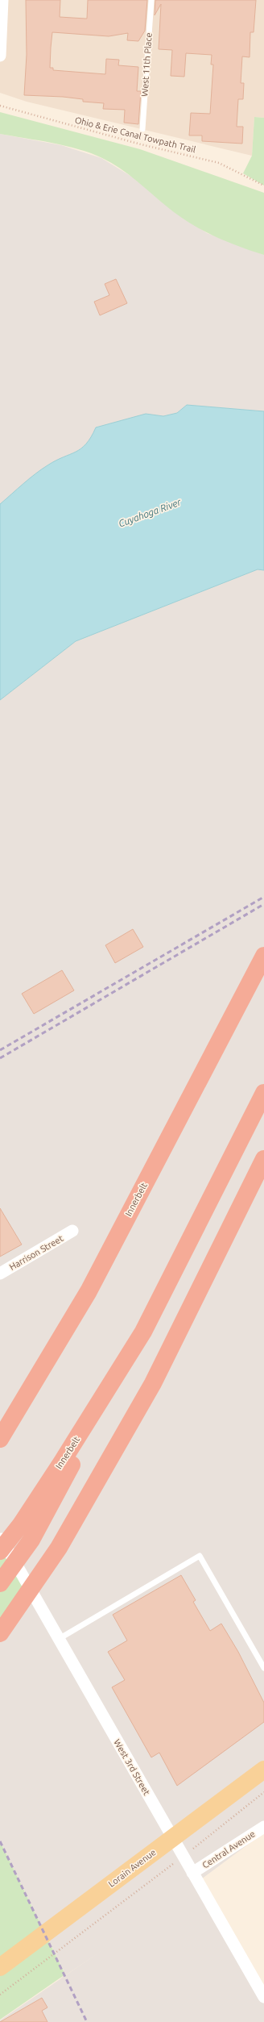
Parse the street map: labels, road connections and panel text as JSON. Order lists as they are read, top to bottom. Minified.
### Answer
{"streets":{"highway":["Innerbelt"],"main road":["Lorain Avenue"],"street":["Harrison Street","West 3rd Street","Central Avenue"],"lane":["West 11th Place"],"path":["Ohio & Erie Canal Towpath Trail"]},"crossings":[["West 3rd Street","Central Avenue"]],"water":["Cuyahoga River"]}
